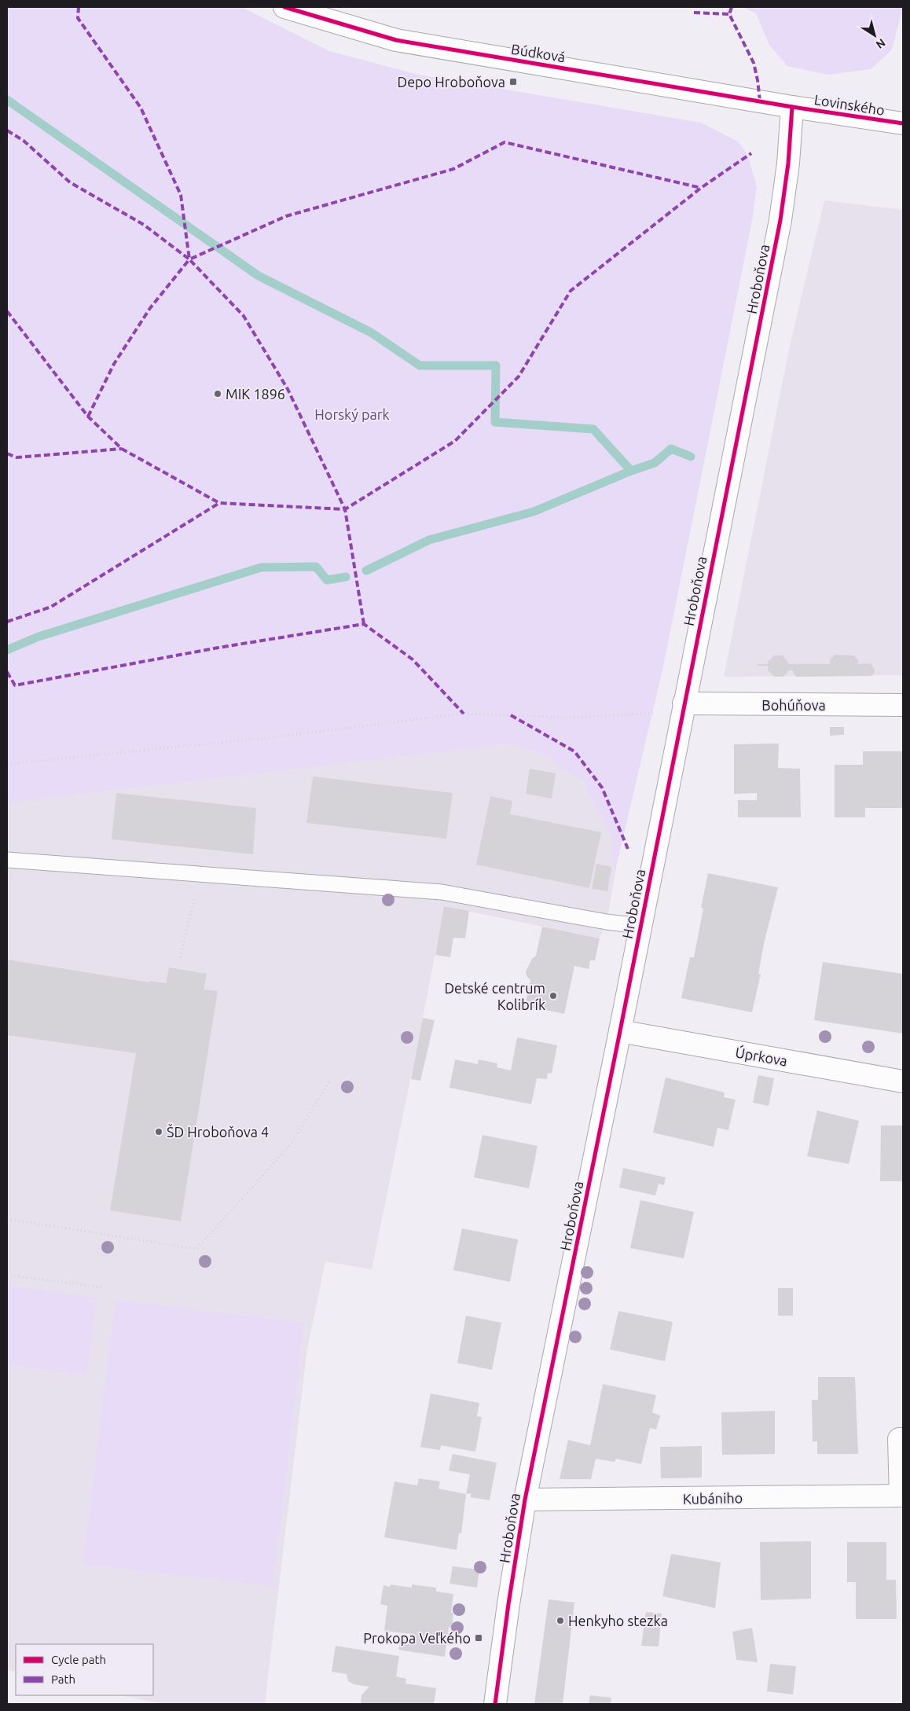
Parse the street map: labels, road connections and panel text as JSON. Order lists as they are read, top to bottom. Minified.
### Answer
{"streets":{"street":["Búdková","Lovinského","Hroboňova","Bohúňova","Úprkova","Kubániho"]},"crossings":[["Búdková","Lovinského"],["Búdková","Hroboňova"],["Lovinského","Hroboňova"],["Hroboňova","Bohúňova"],["Hroboňova","Úprkova"],["Hroboňova","Kubániho"]],"parks":["Horský park"],"places":{"transit":["Depo Hroboňova","Prokopa Veľkého"],"other":["MIK 1896","Detské centrum Kolibrík","ŠD Hroboňova 4","Henkyho stezka"]},"legend":["Cycle path","Path"],"north":"bottom right"}
